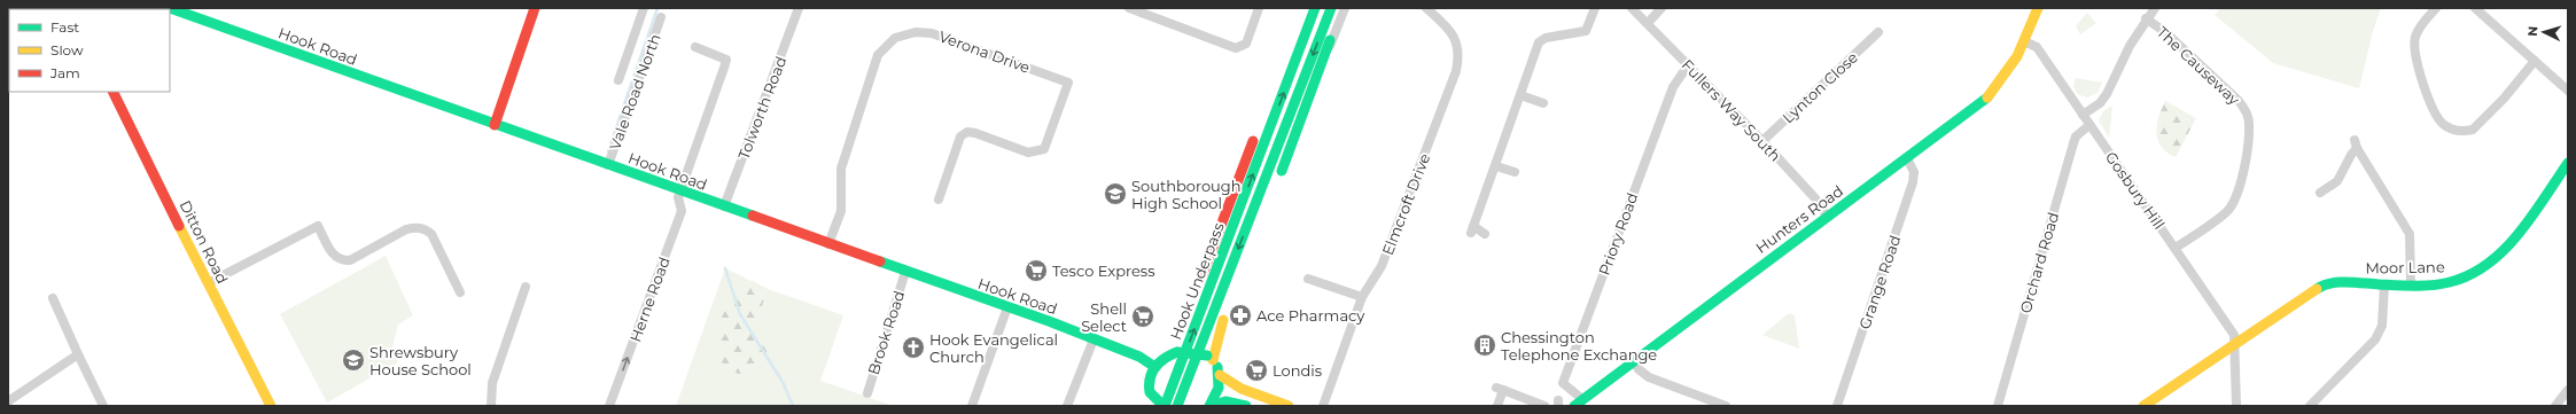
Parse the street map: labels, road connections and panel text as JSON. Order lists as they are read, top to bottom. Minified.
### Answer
{"streets":{"main road":["Hook Road","Hunters Road","Ditton Road","Moor Lane","Hook Underpass"],"street":["Verona Drive","The Causeway","Lynton Close","Vale Road North","Tolworth Road","Fullers Way South","Gosbury Hill","Elmcroft Drive","Priory Road","Orchard Road","Grange Road","Herne Road","Brook Road"]},"crossings":[["Hook Road","Verona Drive"],["Hook Road","Vale Road North"],["Hook Road","Tolworth Road"],["Hook Road","Herne Road"],["Hook Road","Brook Road"],["The Causeway","Gosbury Hill"],["Lynton Close","Fullers Way South"],["Fullers Way South","Hunters Road"],["Fullers Way South","Priory Road"],["Gosbury Hill","Hunters Road"],["Gosbury Hill","Orchard Road"],["Gosbury Hill","Moor Lane"],["Hunters Road","Priory Road"],["Hunters Road","Grange Road"]],"one_way":["Herne Road"],"places":{"school or university":["Southborough High School","Shrewsbury House School"],"supermarket":["Tesco Express","Shell Select","Londis"],"pharmacy":["Ace Pharmacy"],"building":["Chessington Telephone Exchange"],"church":["Hook Evangelical Church"]},"legend":["Fast","Slow","Jam"],"north":"left"}
